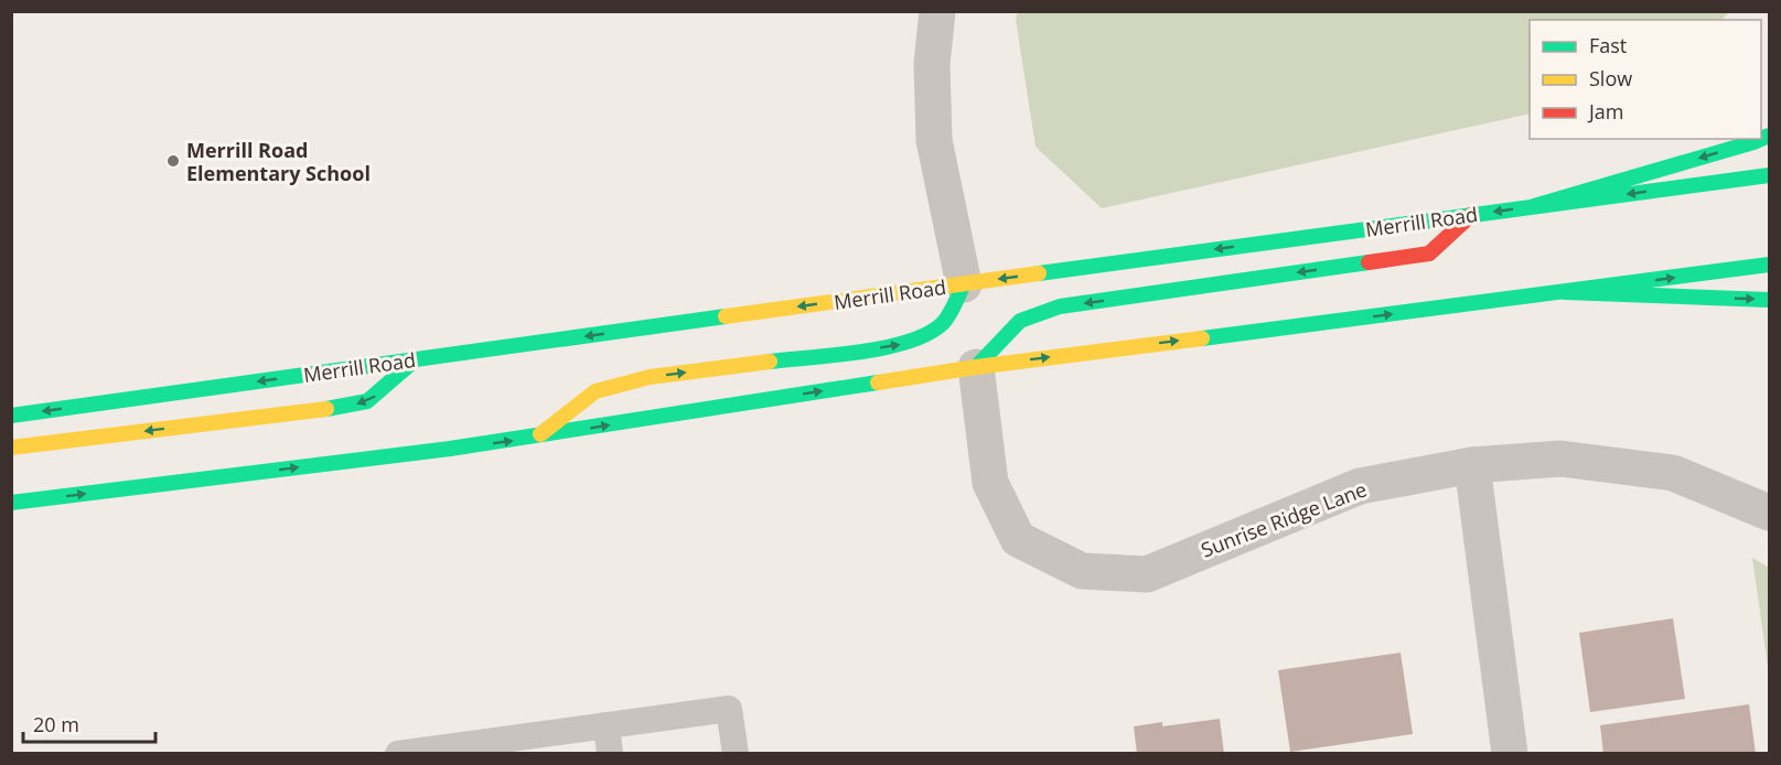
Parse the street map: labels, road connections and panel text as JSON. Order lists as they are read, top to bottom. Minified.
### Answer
{"streets":{"main road":["Merrill Road"],"street":["Sunrise Ridge Lane"]},"places":["Merrill Road Elementary School"],"legend":["Fast","Slow","Jam"],"scale_bar":"20 m"}
